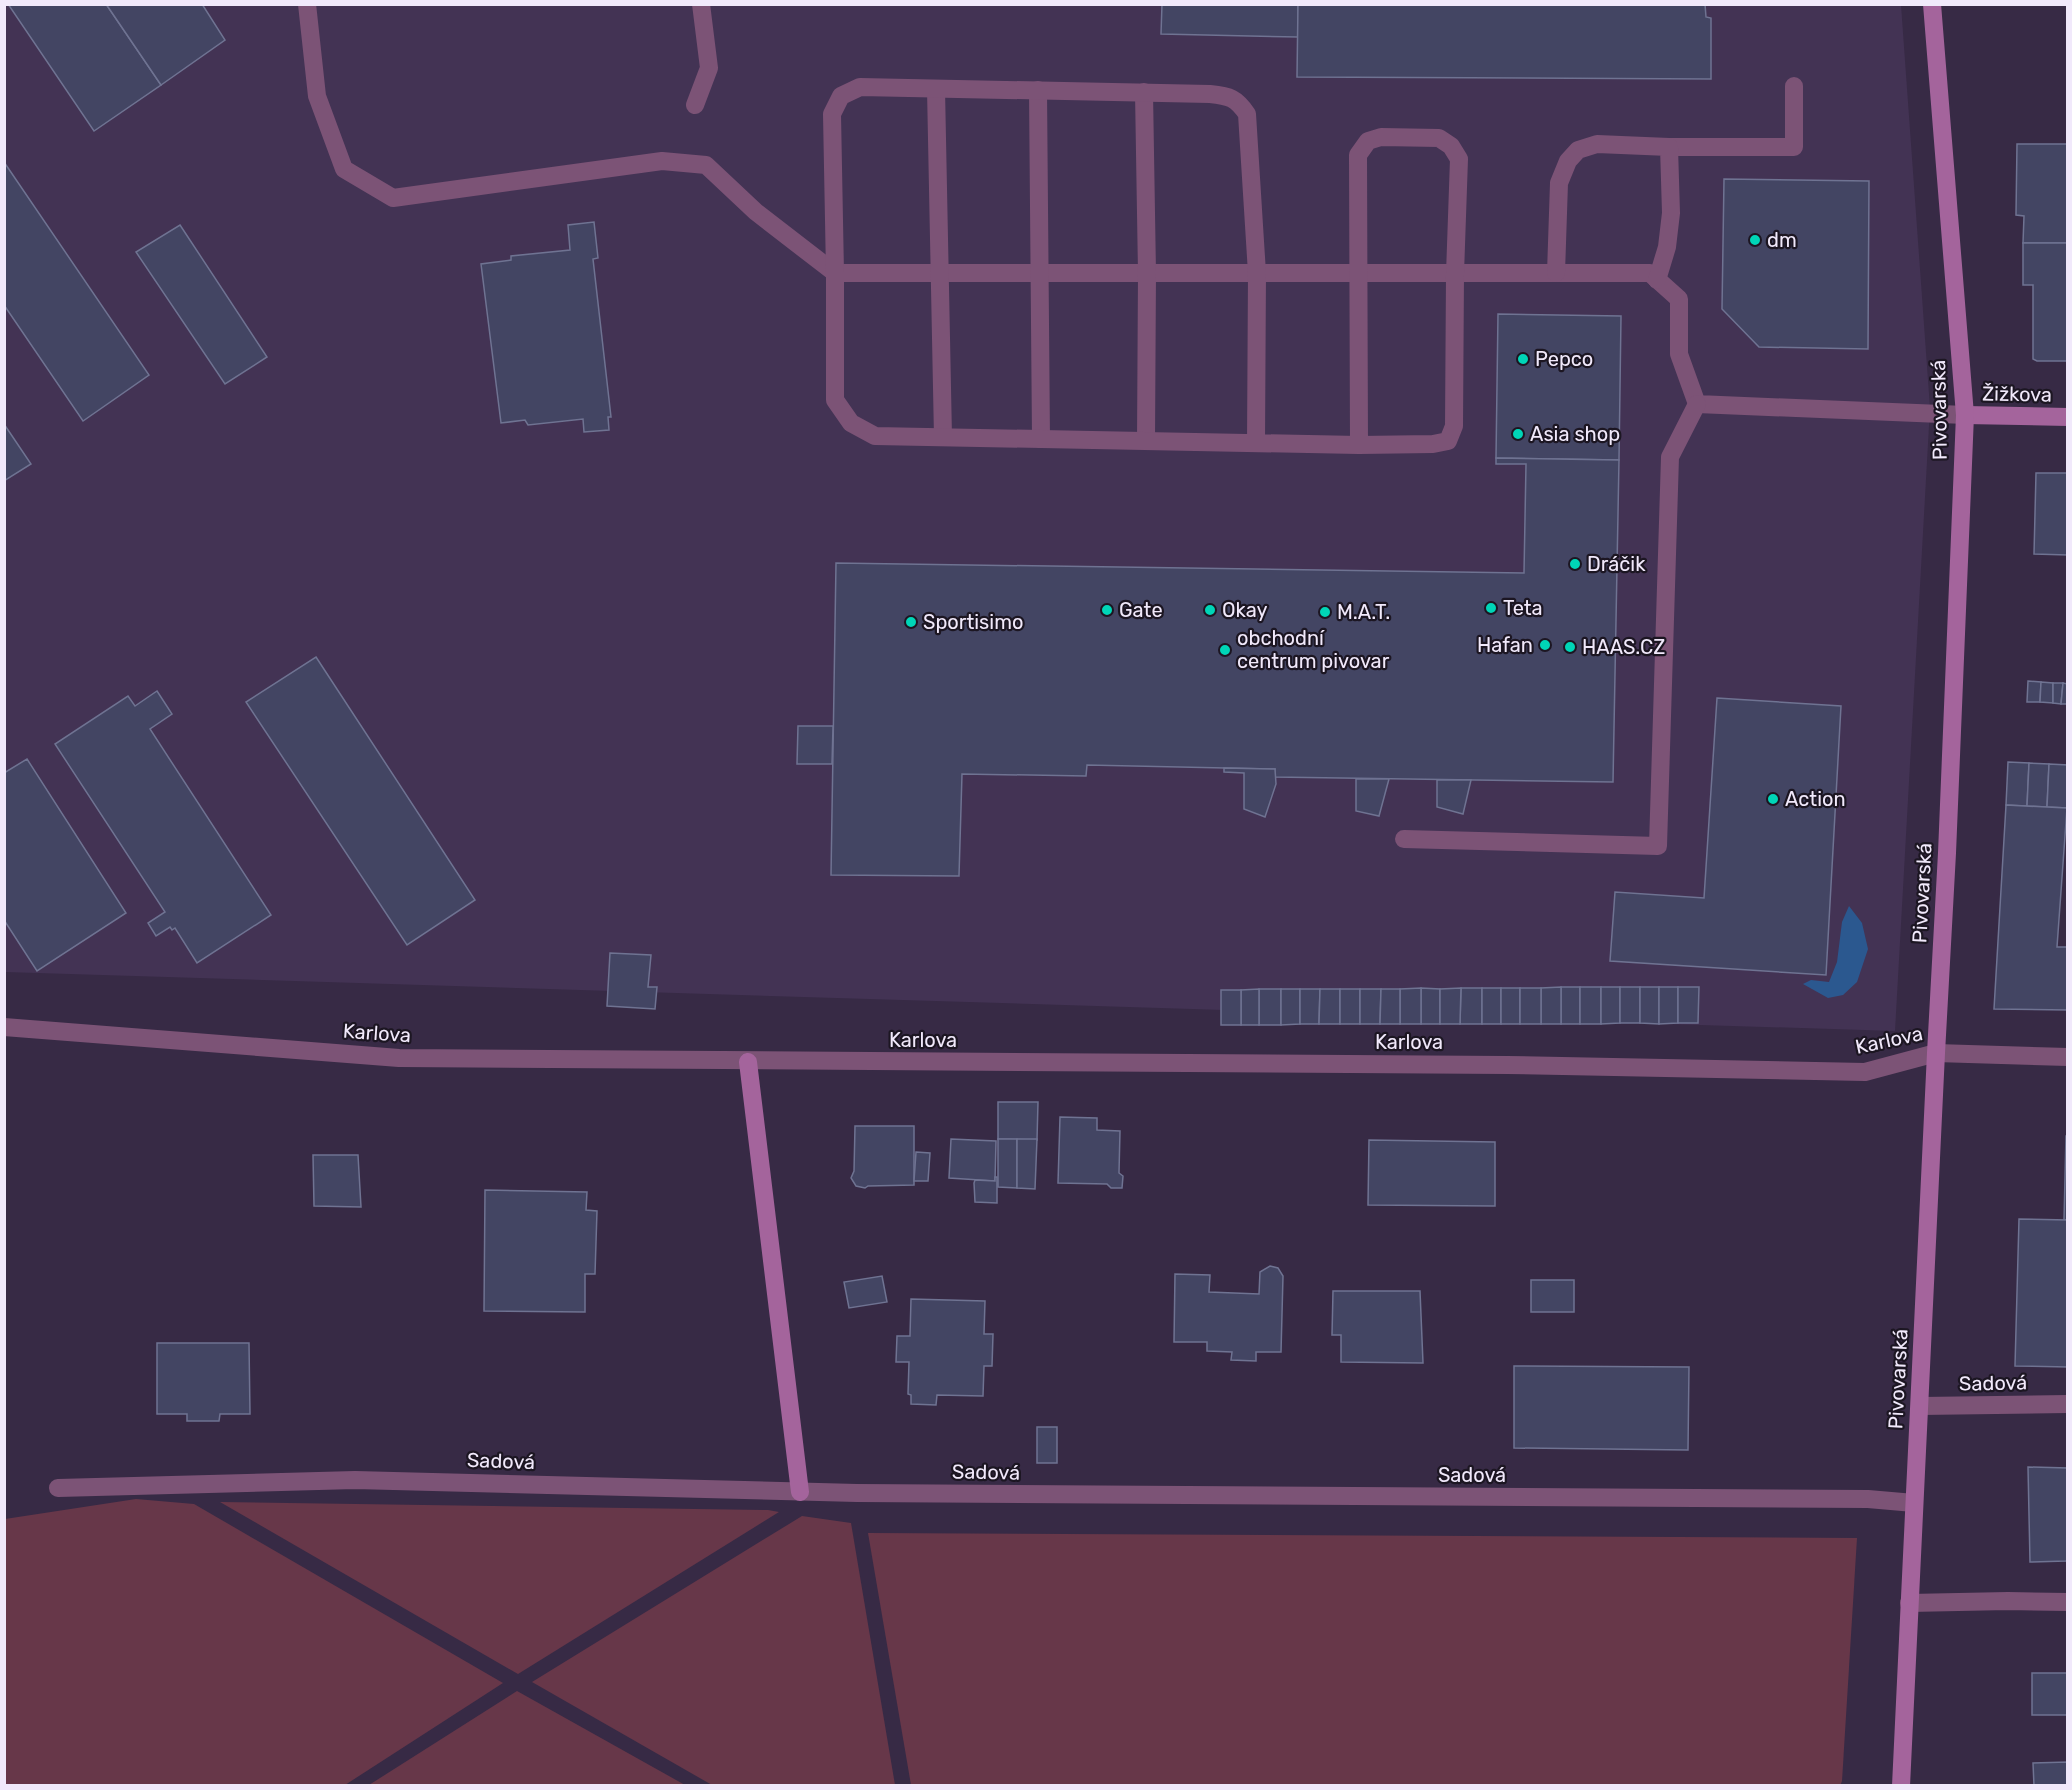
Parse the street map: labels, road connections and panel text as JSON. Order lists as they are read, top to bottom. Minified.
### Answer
{"streets":{"street":["Žižkova","Pivovarská","Karlova","Sadová"]},"crossings":[["Žižkova","Pivovarská"],["Pivovarská","Karlova"],["Pivovarská","Sadová"]],"places":["dm","Pepco","Asia shop","Dráčik","Teta","Gate","Okay","M.A.T.","Sportisimo","Hafan","HAAS.CZ","obchodní centrum pivovar","Action"]}
